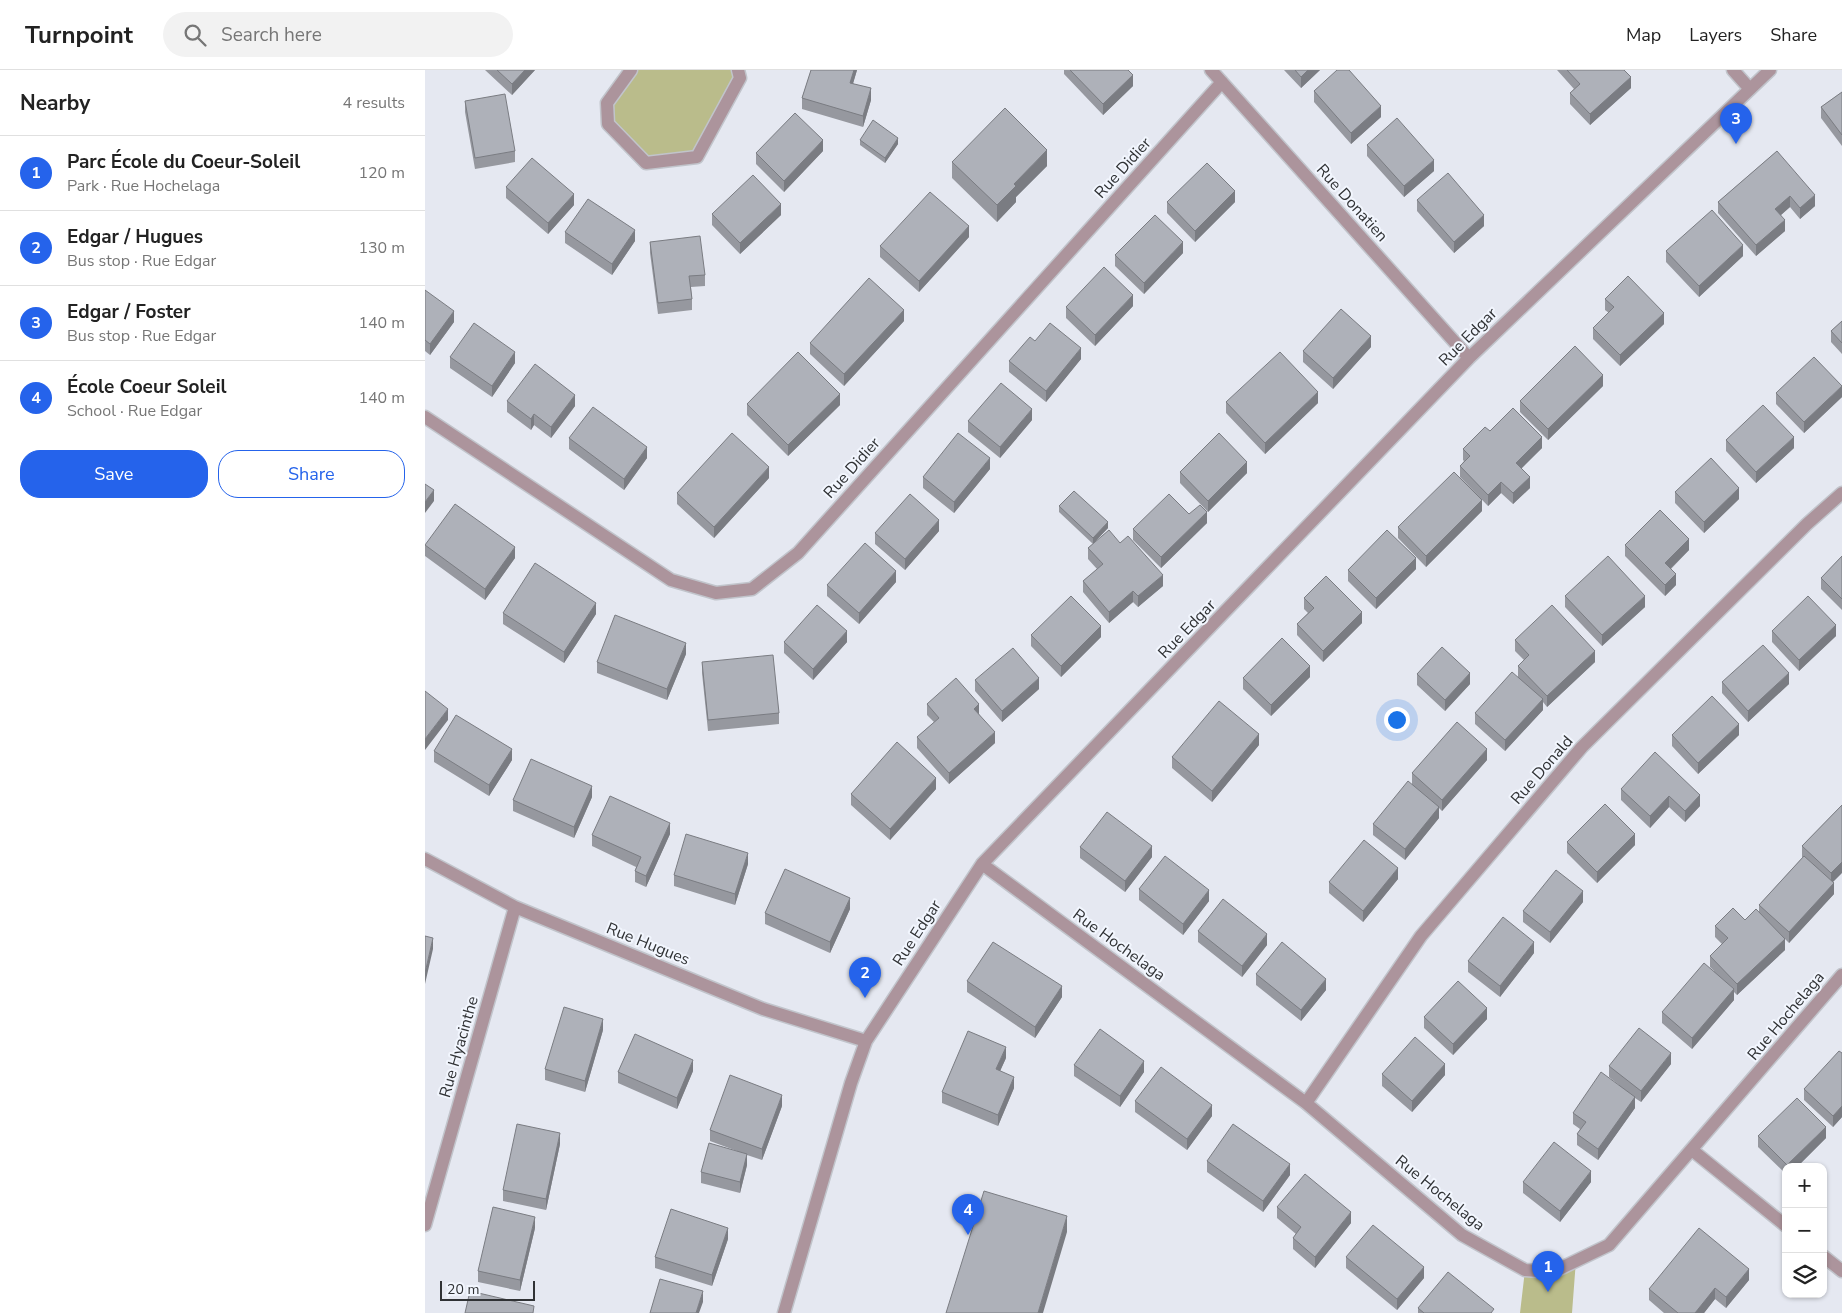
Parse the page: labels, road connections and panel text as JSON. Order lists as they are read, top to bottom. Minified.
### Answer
{"streets":{"street":["Rue Didier","Rue Donatien","Rue Edgar","Rue Donald","Rue Hugues","Rue Hochelaga","Rue Hyacinthe"]},"crossings":[["Rue Didier","Rue Donatien"],["Rue Donatien","Rue Edgar"],["Rue Edgar","Rue Hugues"],["Rue Edgar","Rue Hochelaga"],["Rue Donald","Rue Hochelaga"],["Rue Hugues","Rue Hyacinthe"]],"scale_bar":"20 m","page":{"header":"Turnpoint","search":"Search here","nav":["Map","Layers","Share"],"heading":["Nearby","4 results"],"pins":["3","2","4","1"],"list":[{"mark":"1","name":"Parc École du Coeur-Soleil","note":"Park · Rue Hochelaga","value":"120 m"},{"mark":"2","name":"Edgar / Hugues","note":"Bus stop · Rue Edgar","value":"130 m"},{"mark":"3","name":"Edgar / Foster","note":"Bus stop · Rue Edgar","value":"140 m"},{"mark":"4","name":"École Coeur Soleil","note":"School · Rue Edgar","value":"140 m"}],"buttons":["Save","Share"],"map_buttons":["+","−"],"scale":"20 m"}}
